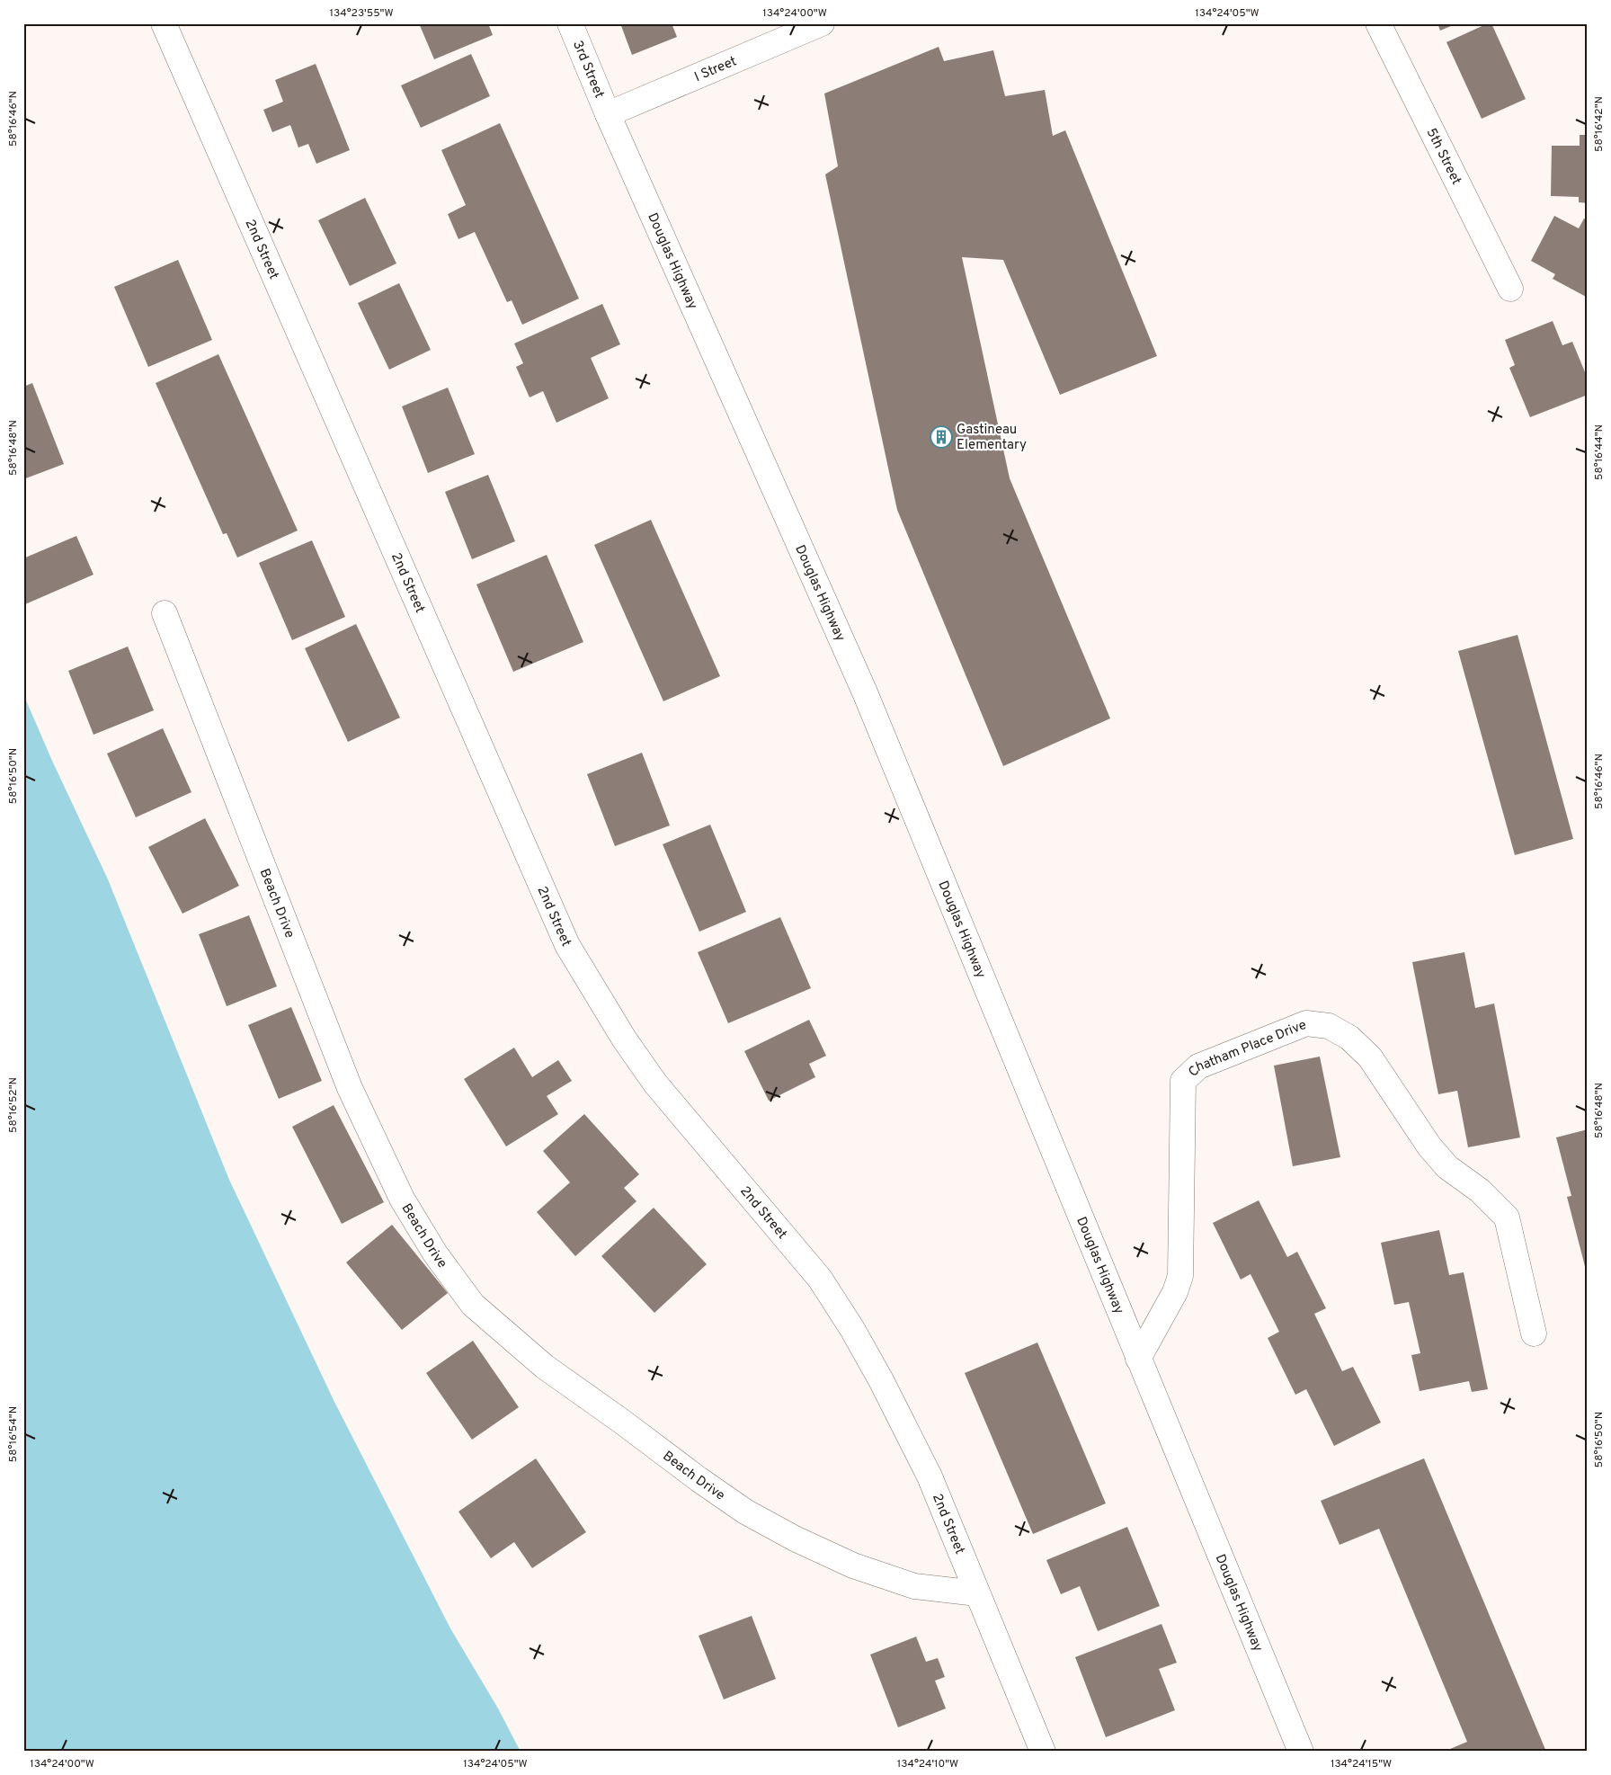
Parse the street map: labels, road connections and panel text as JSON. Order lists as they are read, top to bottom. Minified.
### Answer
{"streets":{"street":["3rd Street","I Street","5th Street","2nd Street","Douglas Highway","Beach Drive","Chatham Place Drive"]},"crossings":[["3rd Street","I Street"],["3rd Street","Douglas Highway"],["I Street","Douglas Highway"],["2nd Street","Beach Drive"],["Douglas Highway","Chatham Place Drive"]],"places":{"building":["Gastineau Elementary"]},"coordinates":["134°23'55\"W","134°24'00\"W","134°24'05\"W","58°16'46\"N","58°16'42\"N","58°16'48\"N","58°16'44\"N","58°16'50\"N","58°16'52\"N","58°16'54\"N","134°24'10\"W","134°24'15\"W"]}
